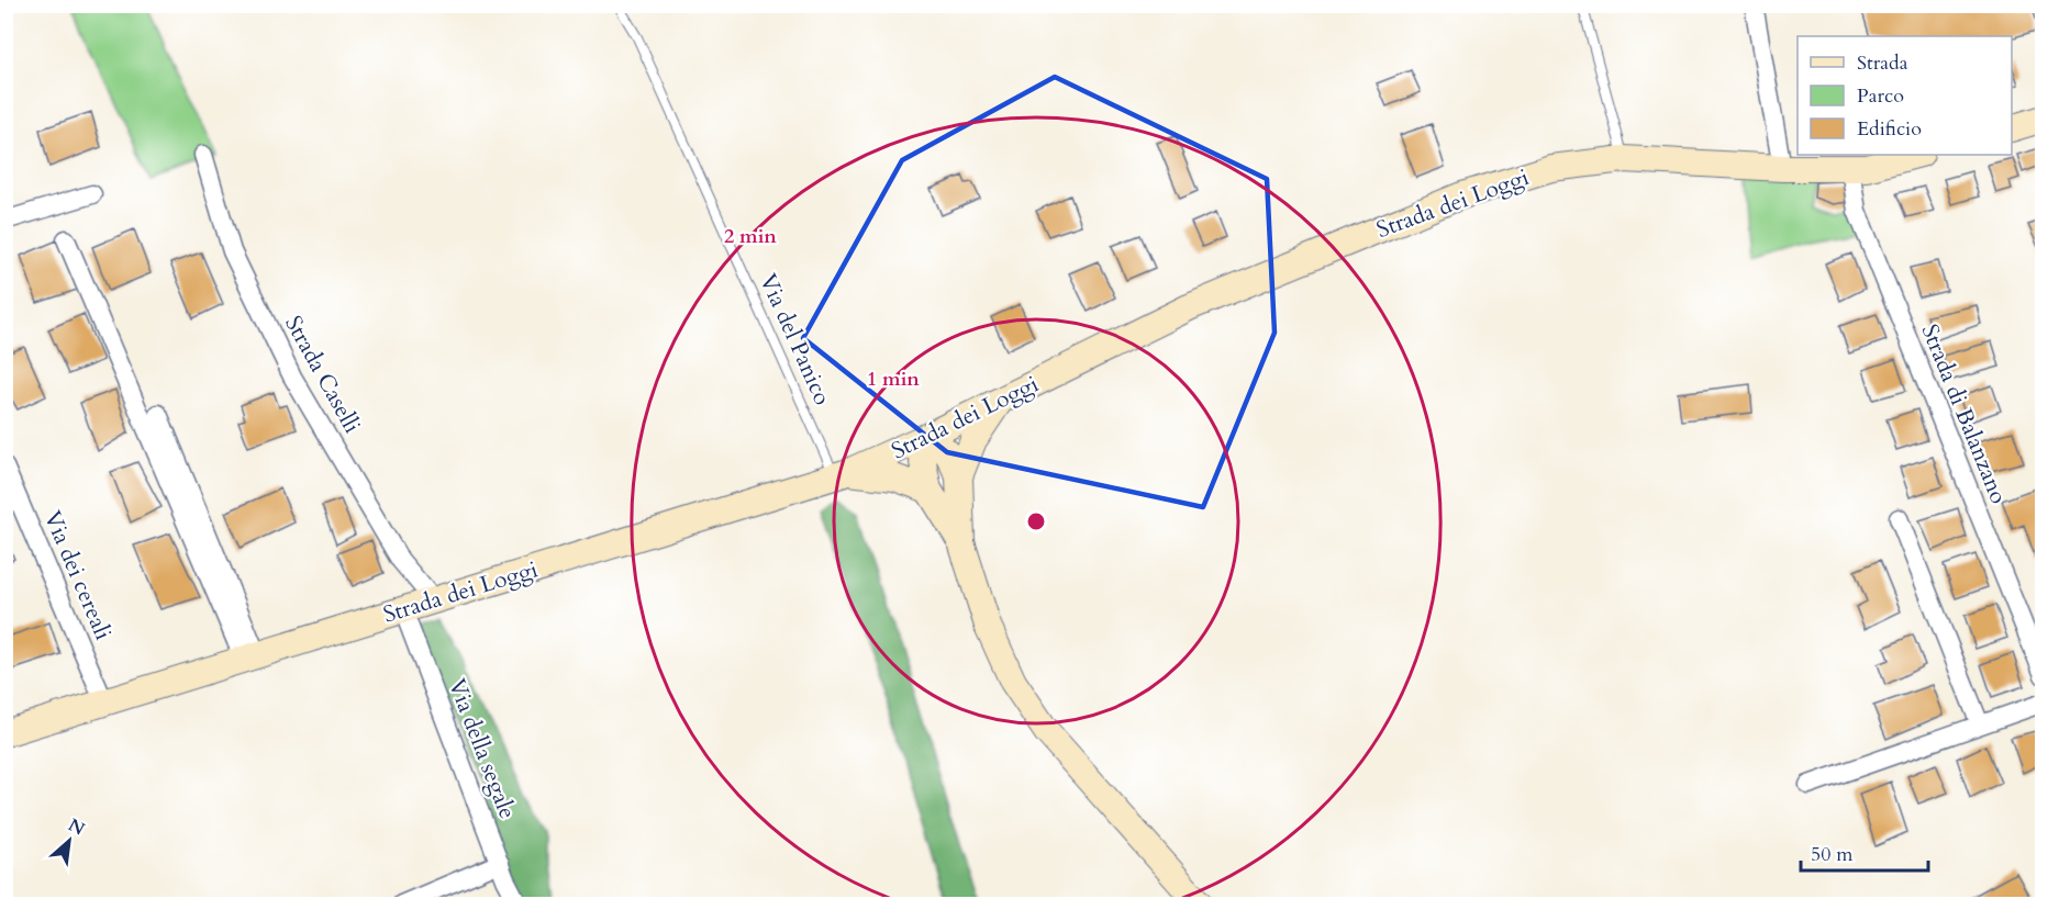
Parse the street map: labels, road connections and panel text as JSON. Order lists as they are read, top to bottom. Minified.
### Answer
{"streets":{"street":["Strada dei Loggi","Strada Caselli","Strada di Balanzano","Via dei cereali","Via della segale"],"lane":["Via del Panico"]},"crossings":[["Strada dei Loggi","Via del Panico"],["Strada dei Loggi","Strada Caselli"],["Strada dei Loggi","Strada di Balanzano"],["Strada dei Loggi","Via dei cereali"],["Strada dei Loggi","Via della segale"]],"legend":["Strada","Parco","Edificio"],"scale_bar":"50 m","north":"top right","rings":["2 min","1 min"]}
